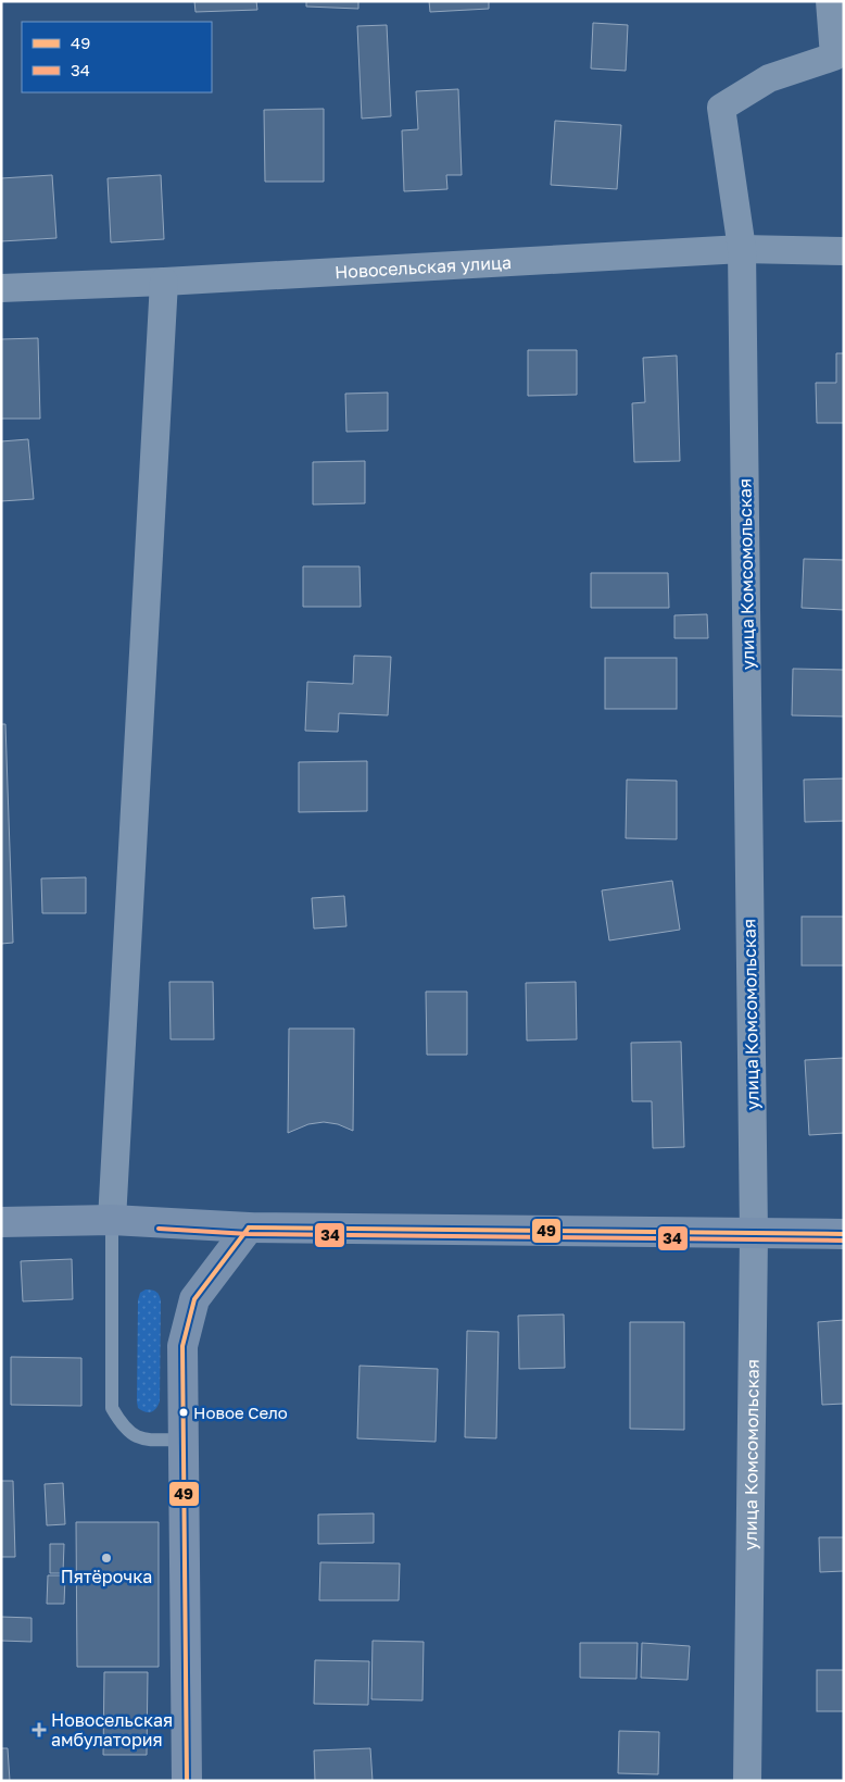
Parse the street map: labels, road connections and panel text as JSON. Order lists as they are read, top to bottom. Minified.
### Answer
{"streets":{"street":["Новосельская улица","улица Комсомольская"]},"crossings":[["Новосельская улица","улица Комсомольская"]],"places":{"other":["Новое Село","Пятёрочка"],"health":["Новосельская амбулатория"]},"lines":["transit line 49","transit line 34"],"legend":["49","34"]}
